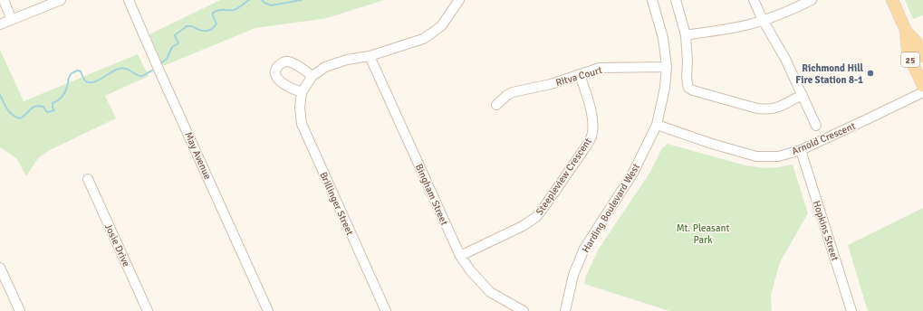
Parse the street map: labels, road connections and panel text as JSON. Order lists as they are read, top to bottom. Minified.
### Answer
{"streets":{"main road":["25"],"street":["Ritva Court","Arnold Crescent","May Avenue","Steepleview Crescent","Bingham Street","Brillinger Street","Harding Boulevard West","Hopkins Street","Josie Drive"]},"crossings":[["Ritva Court","Steepleview Crescent"],["Ritva Court","Harding Boulevard West"],["Arnold Crescent","Harding Boulevard West"],["Arnold Crescent","Hopkins Street"],["Steepleview Crescent","Bingham Street"],["Bingham Street","Brillinger Street"]],"parks":["Mt. Pleasant Park"],"places":["Richmond Hill Fire Station 8-1"]}
